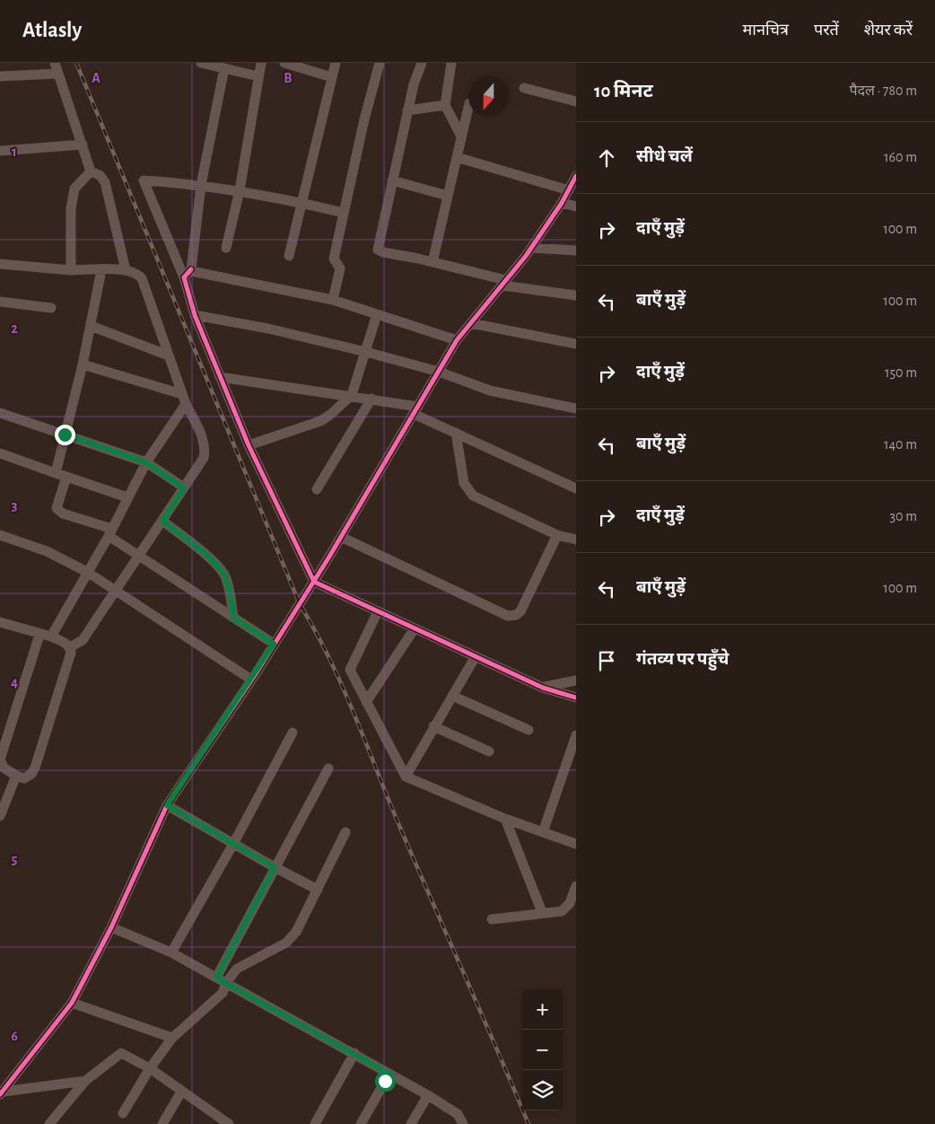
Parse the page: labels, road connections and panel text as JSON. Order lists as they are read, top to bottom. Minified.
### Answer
{"north":"bottom","page":{"header":"Atlasly","nav":["मानचित्र","परतें","शेयर करें"],"heading":["10 मिनट","पैदल · 780 m"],"list":[["सीधे चलें","160 m"],["दाएँ मुड़ें","100 m"],["बाएँ मुड़ें","100 m"],["दाएँ मुड़ें","150 m"],["बाएँ मुड़ें","140 m"],["दाएँ मुड़ें","30 m"],["बाएँ मुड़ें","100 m"],"गंतव्य पर पहुँचे"],"map_buttons":["+","−"]},"grid":{"columns":["A","B"],"rows":["1","2","3","4","5","6"]}}
